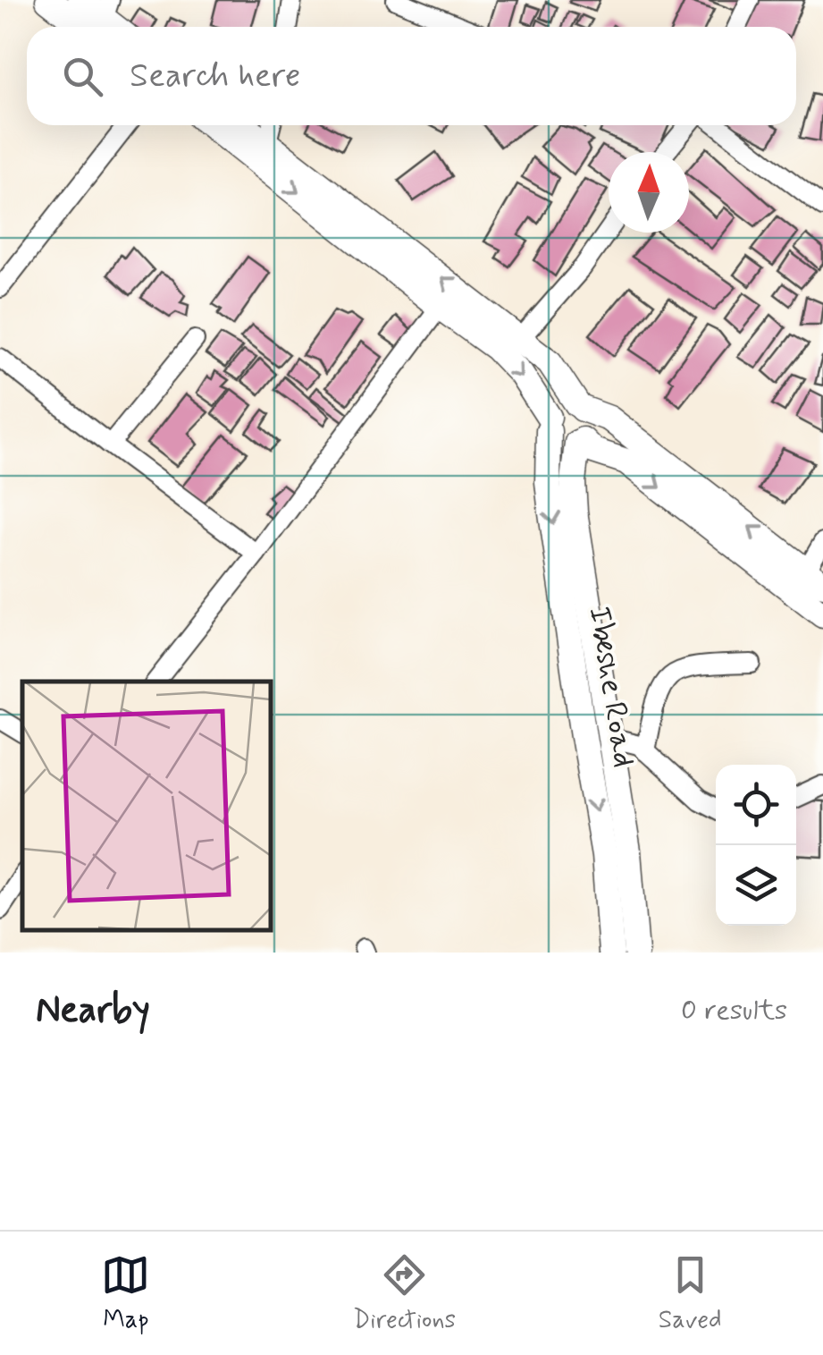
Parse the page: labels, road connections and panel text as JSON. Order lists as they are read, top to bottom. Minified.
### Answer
{"streets":{"main road":["Ibeshe Road"]},"north":"top","page":{"search":"Search here","heading":["Nearby","0 results"],"nav":["Map","Directions","Saved"]}}
